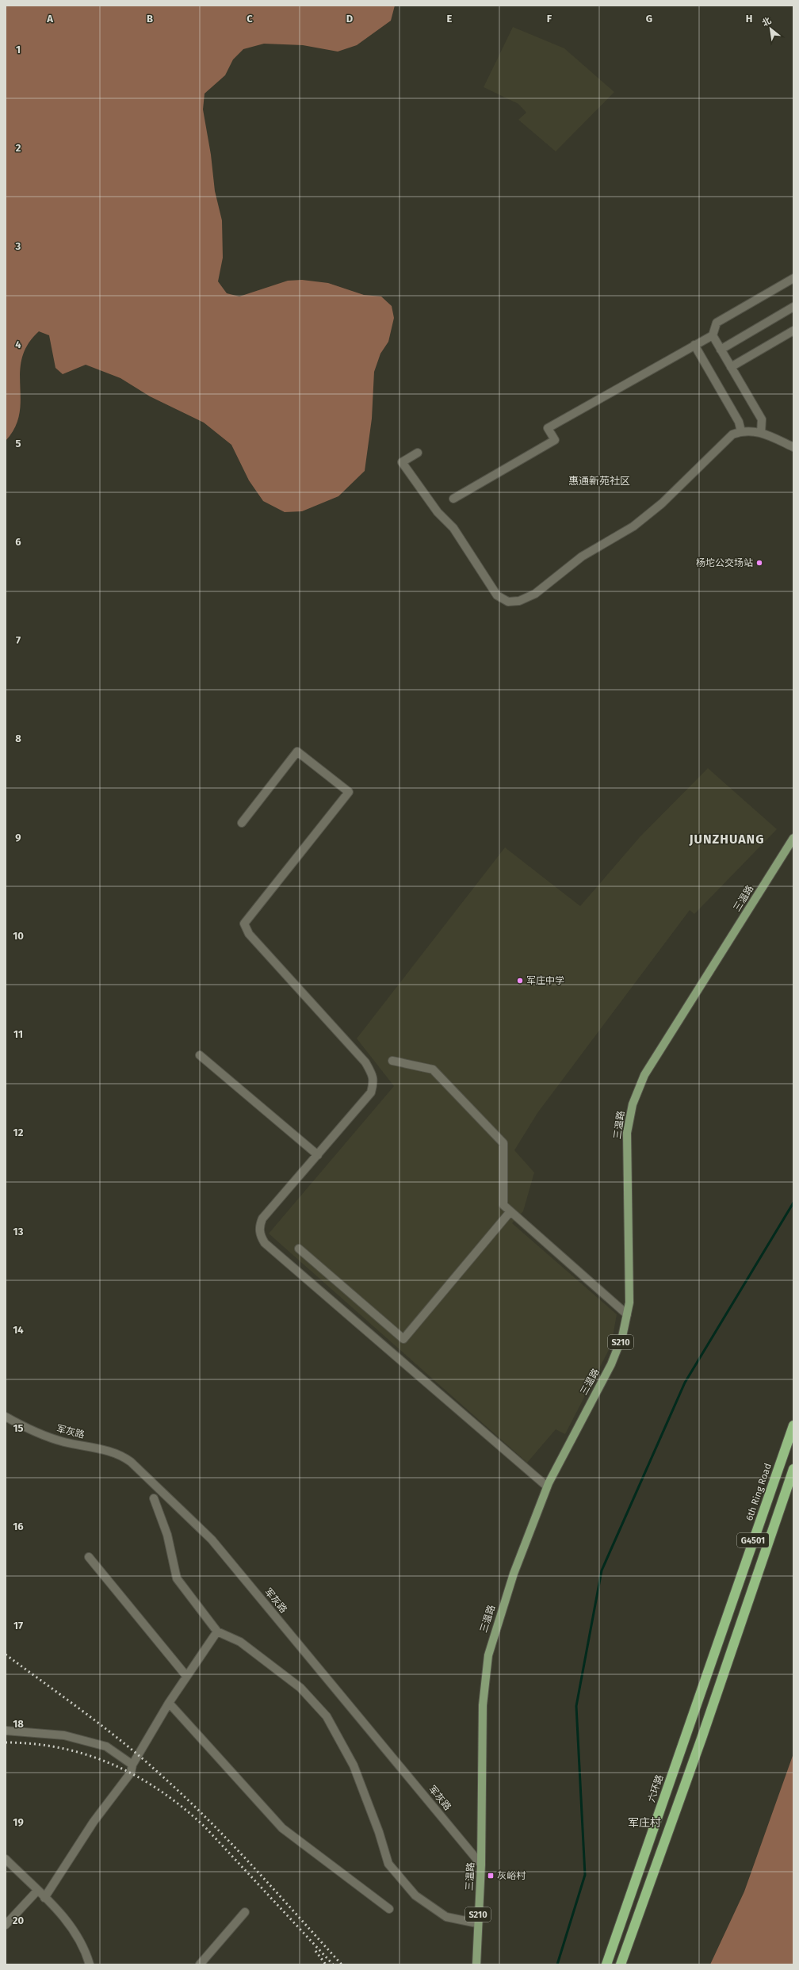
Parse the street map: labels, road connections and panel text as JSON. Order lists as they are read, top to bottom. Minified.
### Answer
{"streets":{"highway":["6th Ring Road","G4501","六环路"],"main road":["三温路","S210"],"street":["军灰路"]},"crossings":[["三温路","军灰路"],["6th Ring Road","六环路"]],"districts":["惠通新苑社区","JUNZHUANG","军庄村"],"places":{"other":["杨坨公交场站","军庄中学"],"transit":["灰峪村"]},"north":"top left","grid":{"columns":["A","B","C","D","E","F","G","H"],"rows":["1","2","3","4","5","6","7","8","9","10","11","12","13","14","15","16","17","18","19","20"]}}
